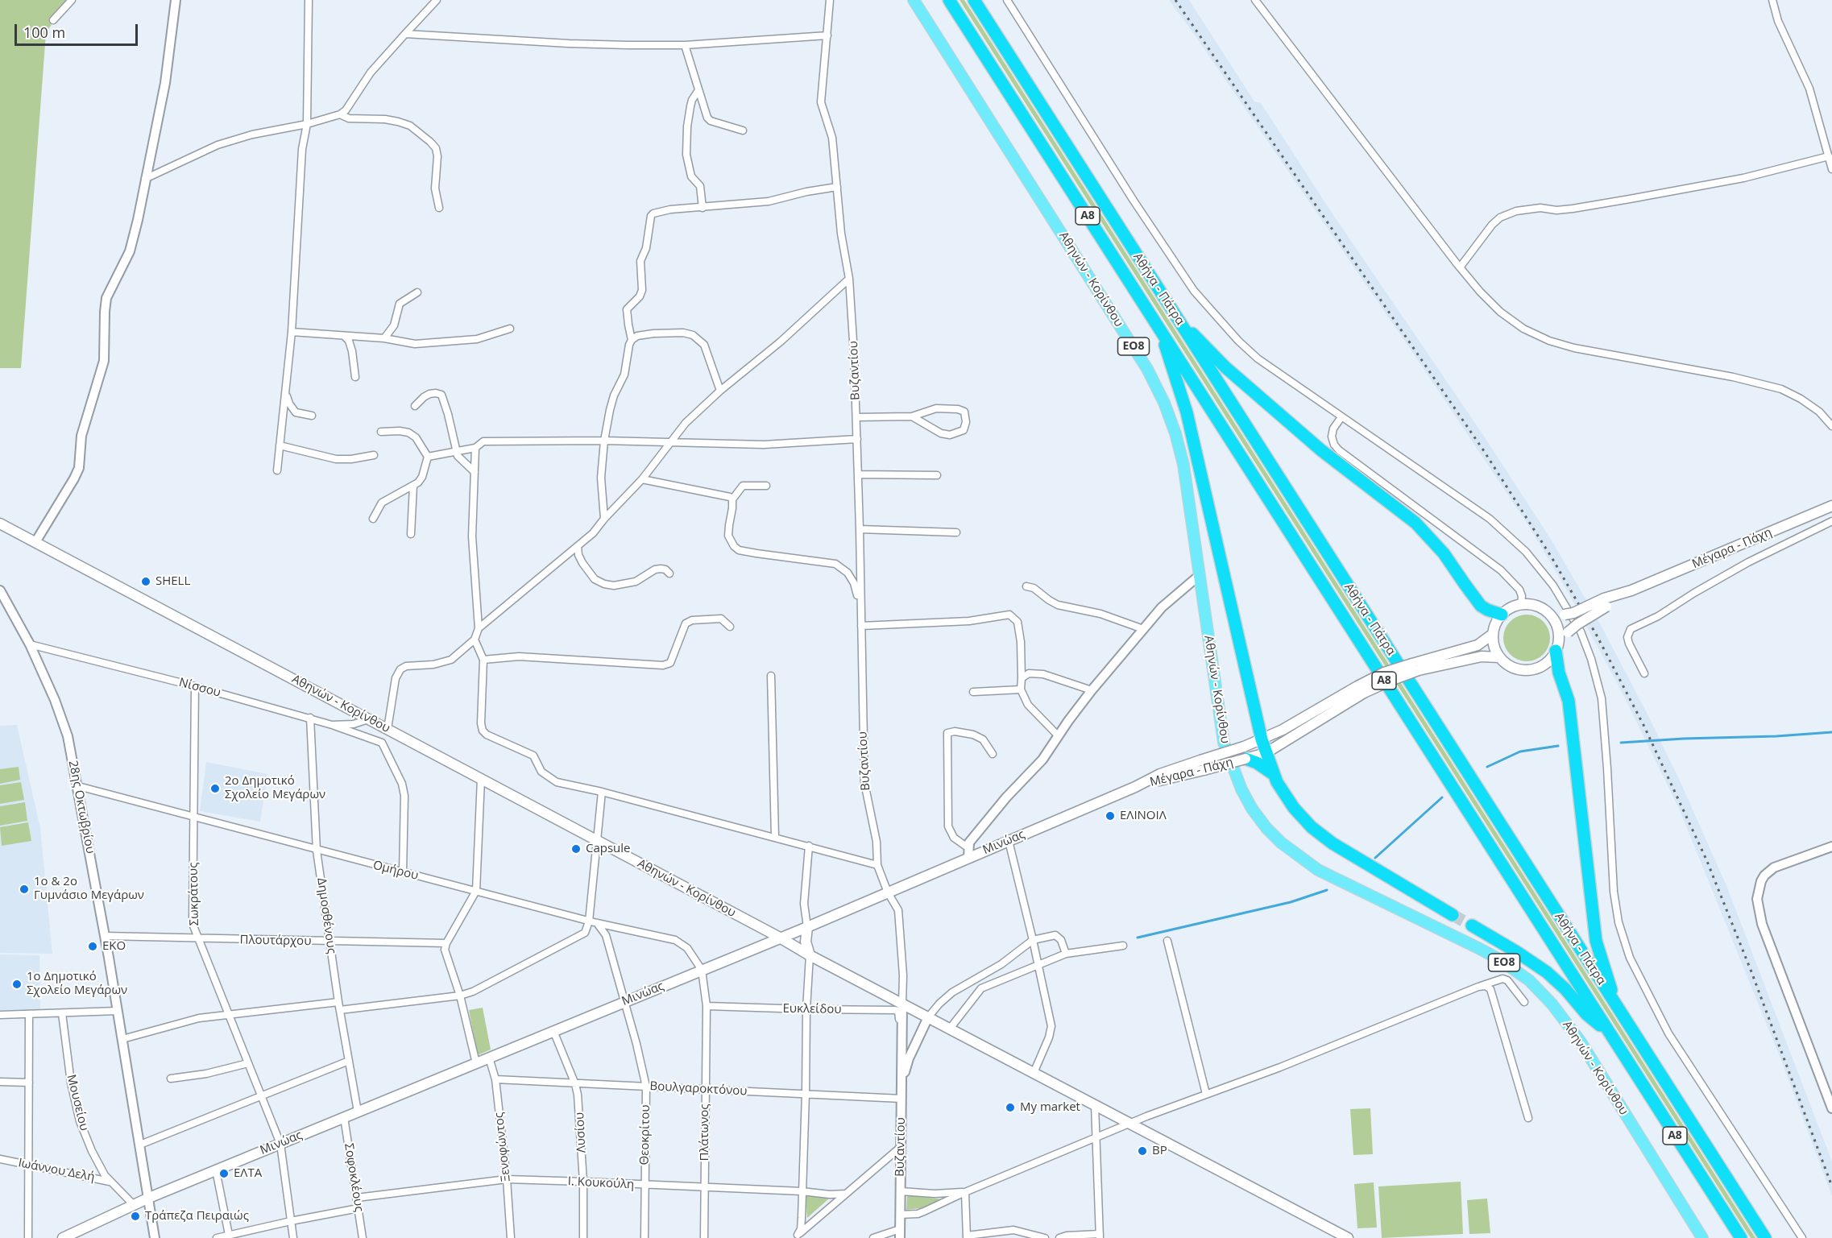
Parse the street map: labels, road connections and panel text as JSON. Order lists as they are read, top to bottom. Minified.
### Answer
{"streets":{"highway":["Α8","Αθήνα - Πάτρα"],"main road":["Αθηνών - Κορίνθου","ΕΟ8","Μέγαρα - Πάχη","Μινώας"],"street":["Βυζαντίου","Νίσσου","28ης Οκτωβρίου","Ομήρου","Σωκράτους","Δημοσθένους","Πλουτάρχου","Ευκλείδου","Βουλγαροκτόνου","Μουσείου","Λυσίου","Πλάτωνος","Θεοκρίτου","Ξενοφώντος","Ιωάννου Δελή","Σοφοκλέους","Ι. Κουκούλη"]},"crossings":[["Αθηνών - Κορίνθου","Βυζαντίου"],["Αθηνών - Κορίνθου","Νίσσου"],["Αθηνών - Κορίνθου","Μινώας"],["Βυζαντίου","Μινώας"],["Βυζαντίου","Ευκλείδου"],["Βυζαντίου","Βουλγαροκτόνου"],["Μέγαρα - Πάχη","Μινώας"],["Νίσσου","28ης Οκτωβρίου"],["Νίσσου","Σωκράτους"],["Νίσσου","Δημοσθένους"],["28ης Οκτωβρίου","Μινώας"],["28ης Οκτωβρίου","Ομήρου"],["28ης Οκτωβρίου","Πλουτάρχου"],["Μινώας","Ομήρου"],["Μινώας","Σωκράτους"],["Μινώας","Δημοσθένους"],["Μινώας","Μουσείου"],["Μινώας","Λυσίου"],["Μινώας","Πλάτωνος"],["Μινώας","Θεοκρίτου"],["Μινώας","Ξενοφώντος"],["Μινώας","Σοφοκλέους"],["Ομήρου","Σωκράτους"],["Ομήρου","Δημοσθένους"],["Ομήρου","Πλάτωνος"],["Ομήρου","Θεοκρίτου"],["Σωκράτους","Πλουτάρχου"],["Δημοσθένους","Πλουτάρχου"],["Ευκλείδου","Πλάτωνος"],["Βουλγαροκτόνου","Λυσίου"],["Βουλγαροκτόνου","Πλάτωνος"],["Βουλγαροκτόνου","Θεοκρίτου"],["Βουλγαροκτόνου","Ξενοφώντος"],["Μουσείου","Ιωάννου Δελή"],["Λυσίου","Ι. Κουκούλη"],["Πλάτωνος","Ι. Κουκούλη"],["Θεοκρίτου","Ι. Κουκούλη"],["Ξενοφώντος","Ι. Κουκούλη"],["Σοφοκλέους","Ι. Κουκούλη"]],"places":["SHELL","2ο Δημοτικό Σχολείο Μεγάρων","ΕΛΙΝΟΙΛ","Capsule","1ο & 2ο Γυμνάσιο Μεγάρων","EKO","1ο Δημοτικό Σχολείο Μεγάρων","My market","BP","ΕΛΤΑ","Τράπεζα Πειραιώς"],"scale_bar":"100 m"}
